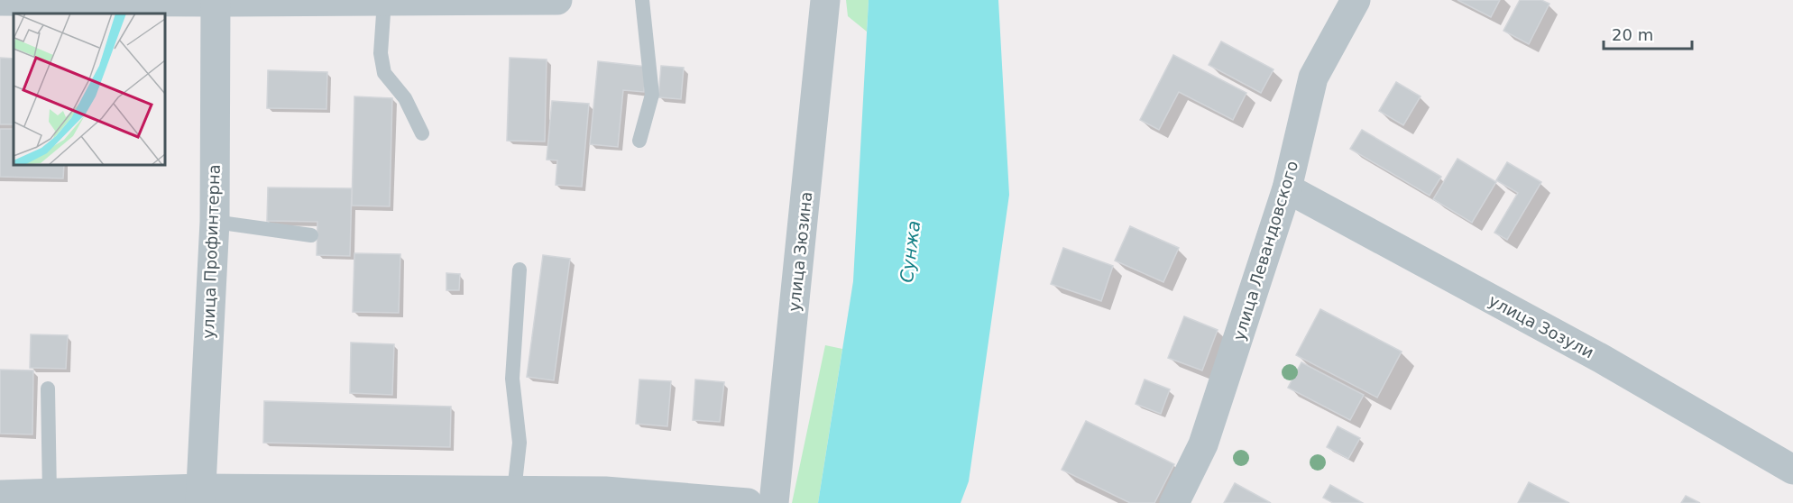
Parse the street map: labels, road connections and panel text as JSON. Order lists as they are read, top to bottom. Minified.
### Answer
{"streets":{"street":["улица Левандовского","улица Профинтерна","улица Зюзина","улица Зозули"]},"crossings":[["улица Левандовского","улица Зозули"]],"water":["Сунжа"],"scale_bar":"20 m"}
